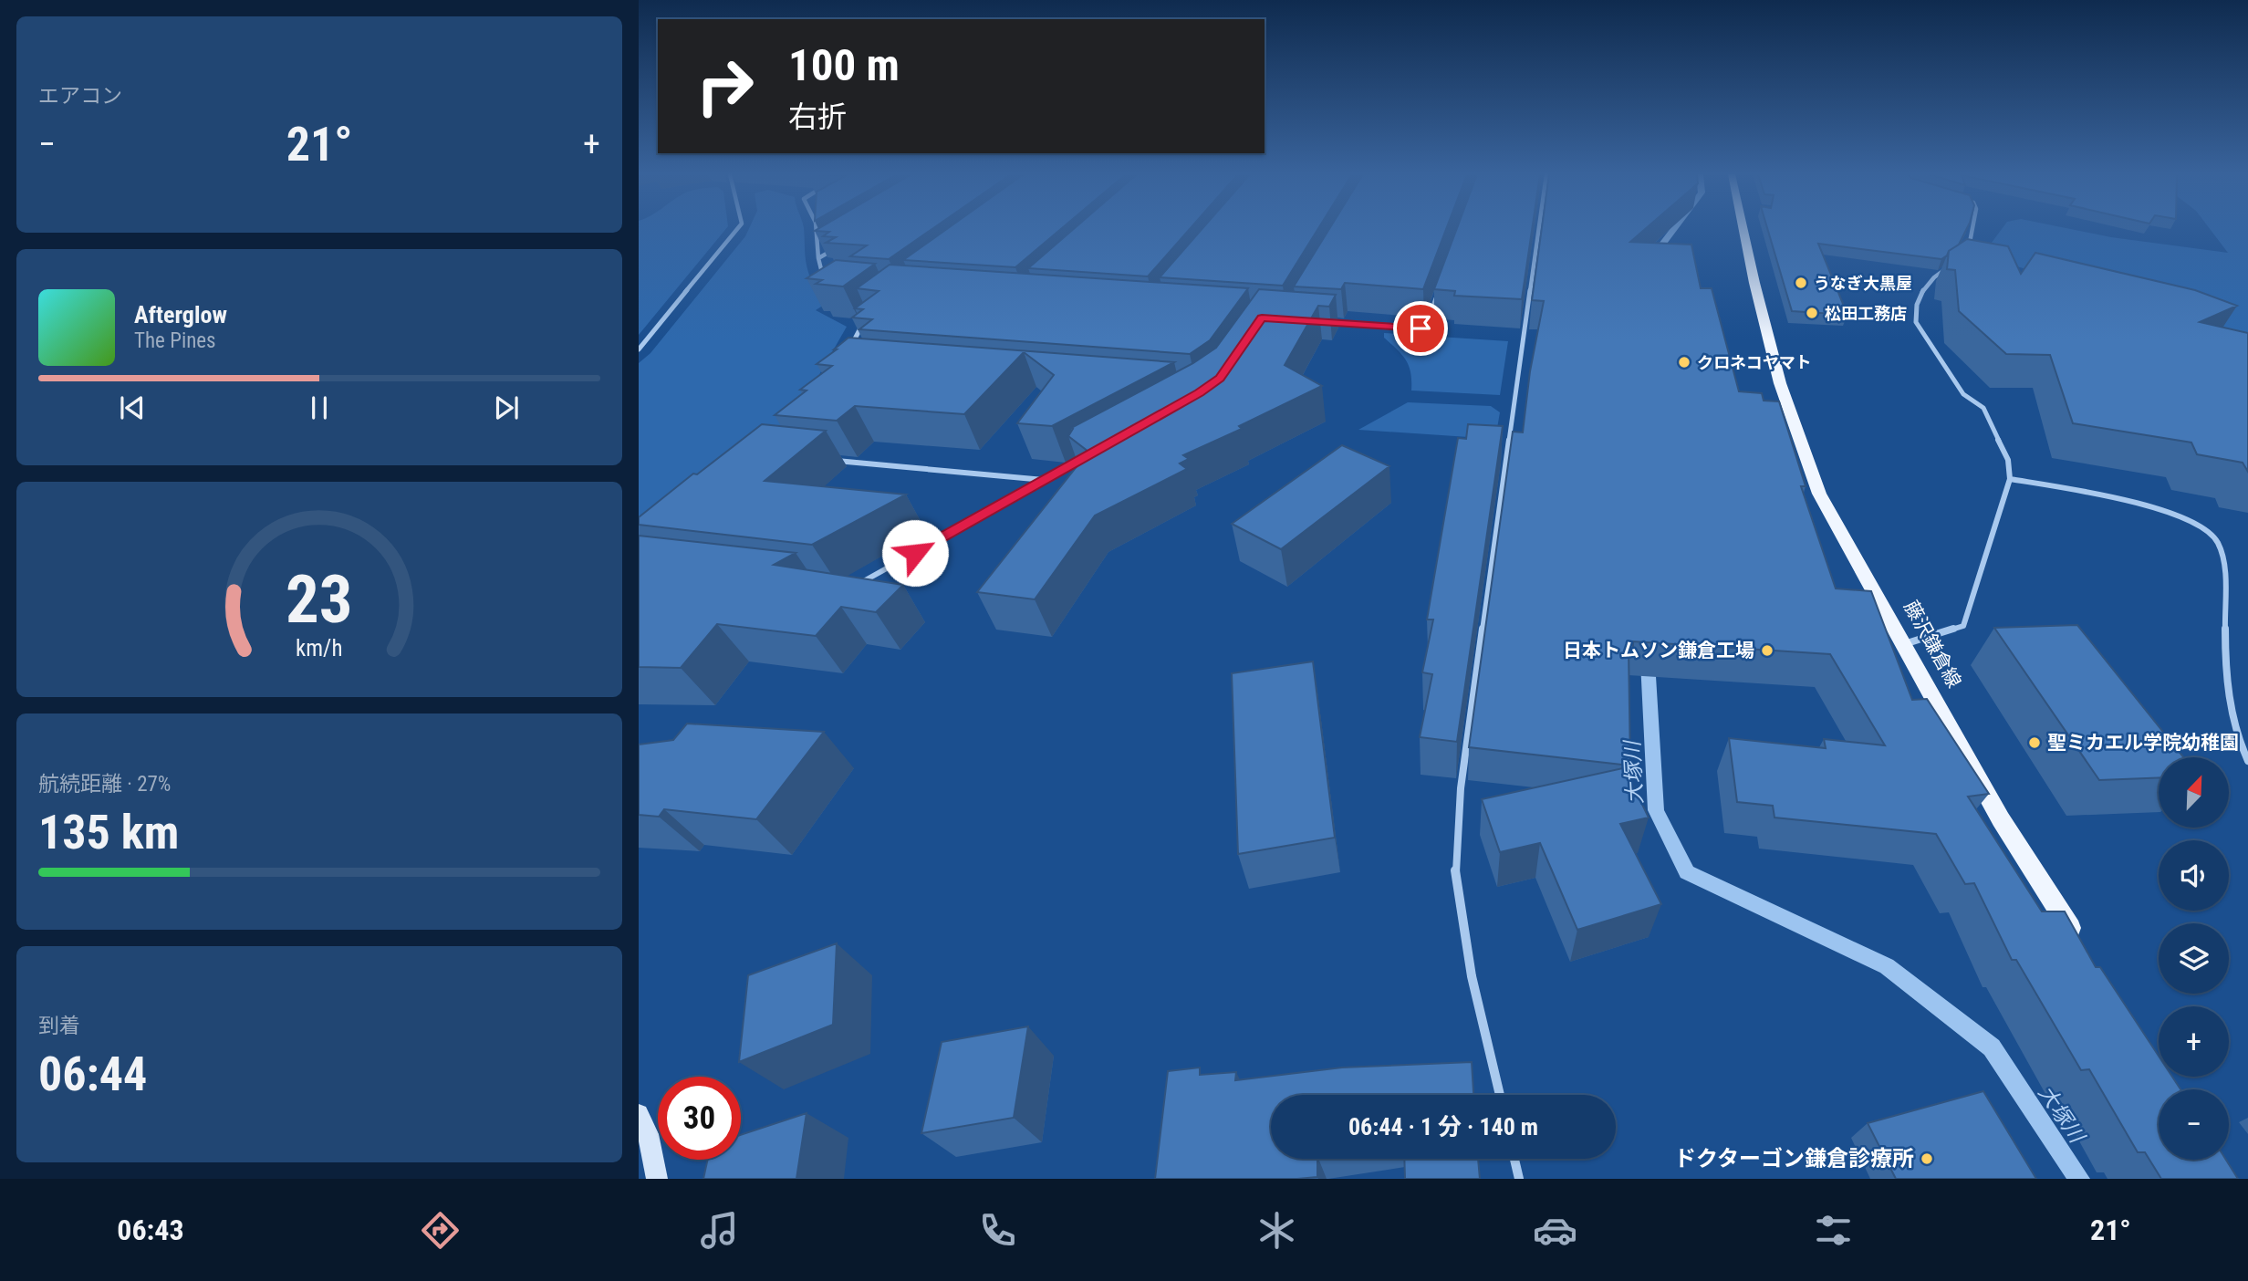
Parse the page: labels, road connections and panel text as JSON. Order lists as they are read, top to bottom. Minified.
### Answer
{"streets":{"main road":["藤沢鎌倉線"]},"water":["大塚川"],"places":["うなぎ大黒屋","松田工務店","クロネコヤマト","日本トムソン鎌倉工場","聖ミカエル学院幼稚園","ドクターゴン鎌倉診療所"],"north":"top right","page":{"tile":["エアコン",["航続距離 · 27%","135 km"],["到着","06:44"]],"turn":["100 m","右折"],"heat":["−","21°","+"],"song":["Afterglow","The Pines"],"map_buttons":["+","−"],"limit":"30","trip":"06:44 · 1 分 · 140 m","tabs":["06:43","21°"],"gauge":["23","km/h"]}}
